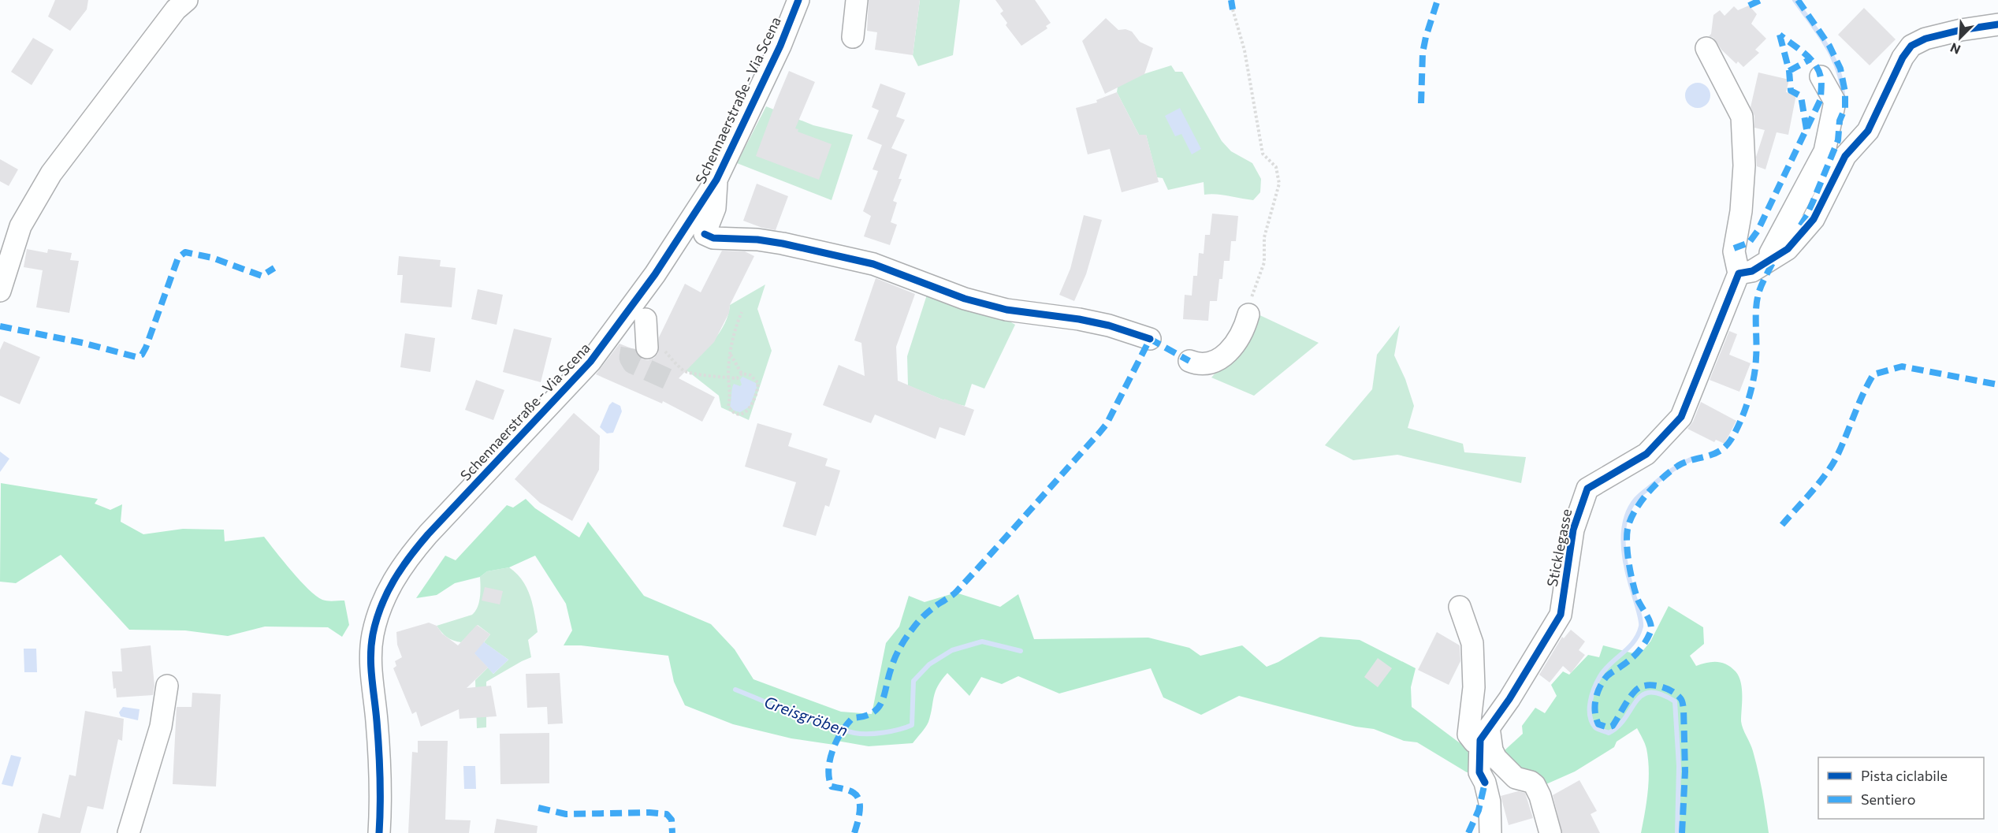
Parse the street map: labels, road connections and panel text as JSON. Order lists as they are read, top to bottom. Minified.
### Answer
{"streets":{"street":["Schennaerstraße - Via Scena","Sticklegasse"]},"water":["Greisgröben"],"legend":["Pista ciclabile","Sentiero"],"north":"bottom left"}
